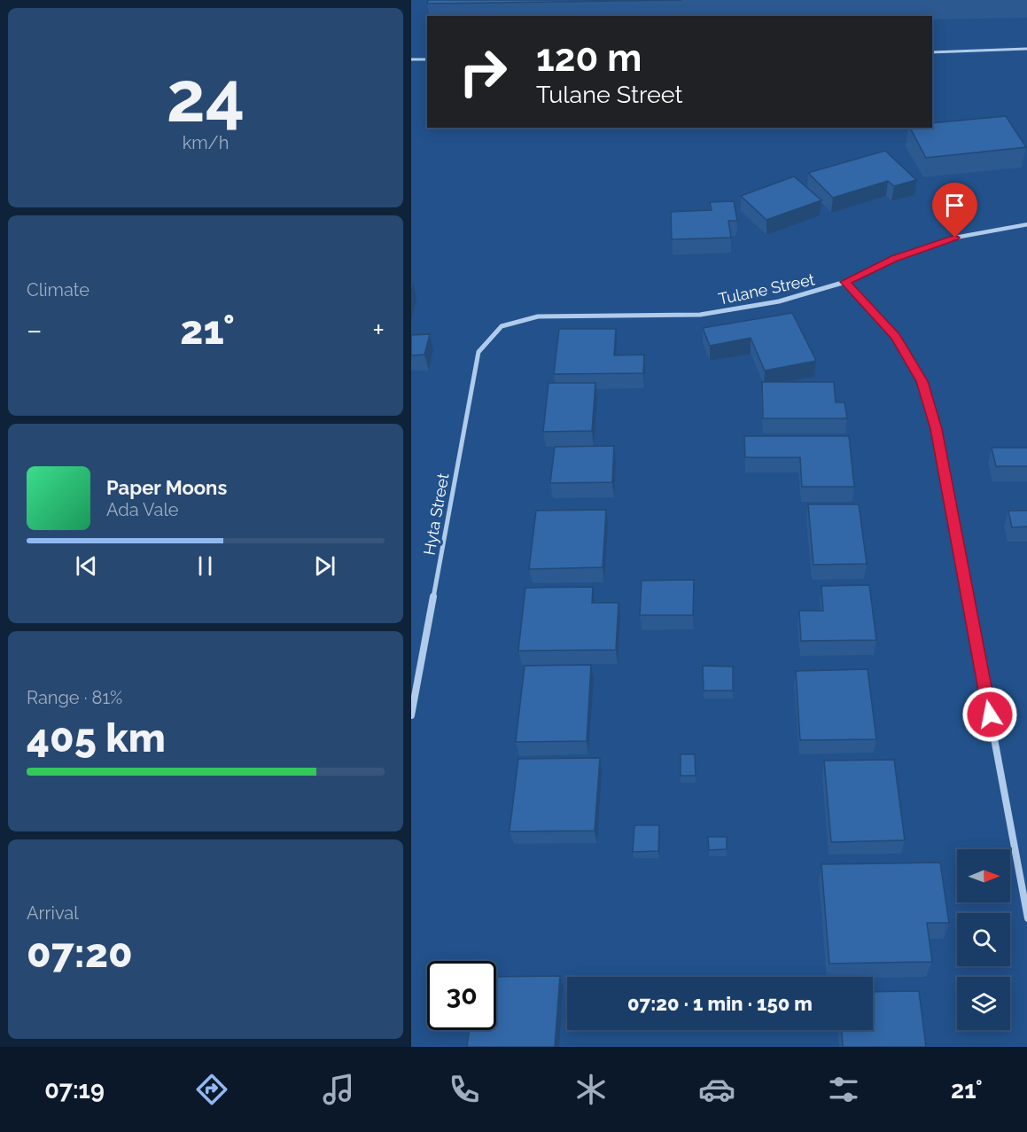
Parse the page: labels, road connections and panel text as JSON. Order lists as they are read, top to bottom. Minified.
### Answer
{"streets":{"street":["Tulane Street","Hyta Street"]},"crossings":[["Tulane Street","Hyta Street"]],"north":"right","page":{"tile":[["24","km/h"],"Climate",["Range · 81%","405 km"],["Arrival","07:20"]],"turn":["120 m","Tulane Street"],"heat":["−","21°","+"],"song":["Paper Moons","Ada Vale"],"limit":"30","trip":"07:20 · 1 min · 150 m","tabs":["07:19","21°"]}}
